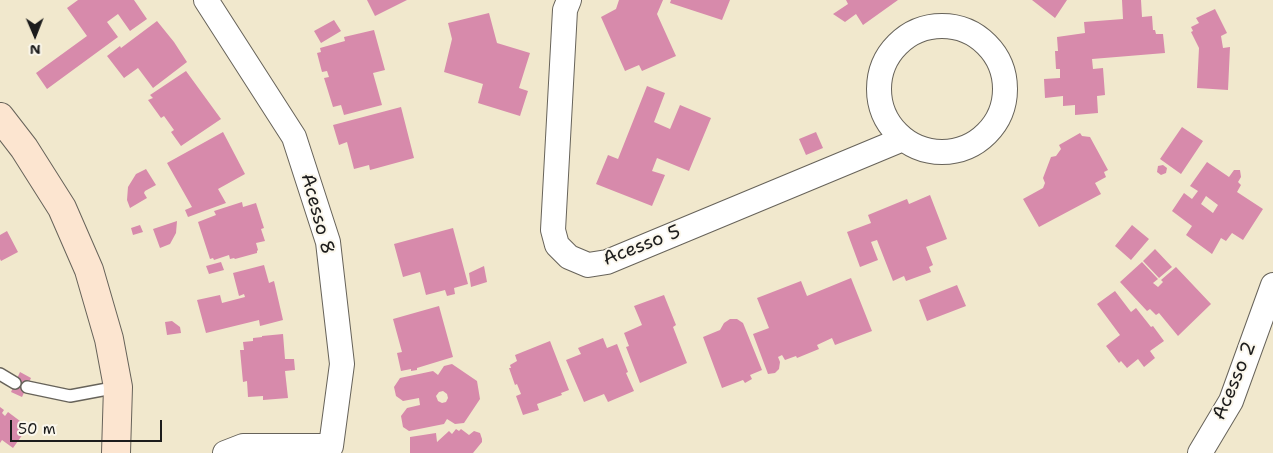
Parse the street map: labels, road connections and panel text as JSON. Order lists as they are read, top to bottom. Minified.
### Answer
{"streets":{"street":["Acesso 8","Acesso 5","Acesso 2"]},"scale_bar":"50 m","north":"bottom"}
